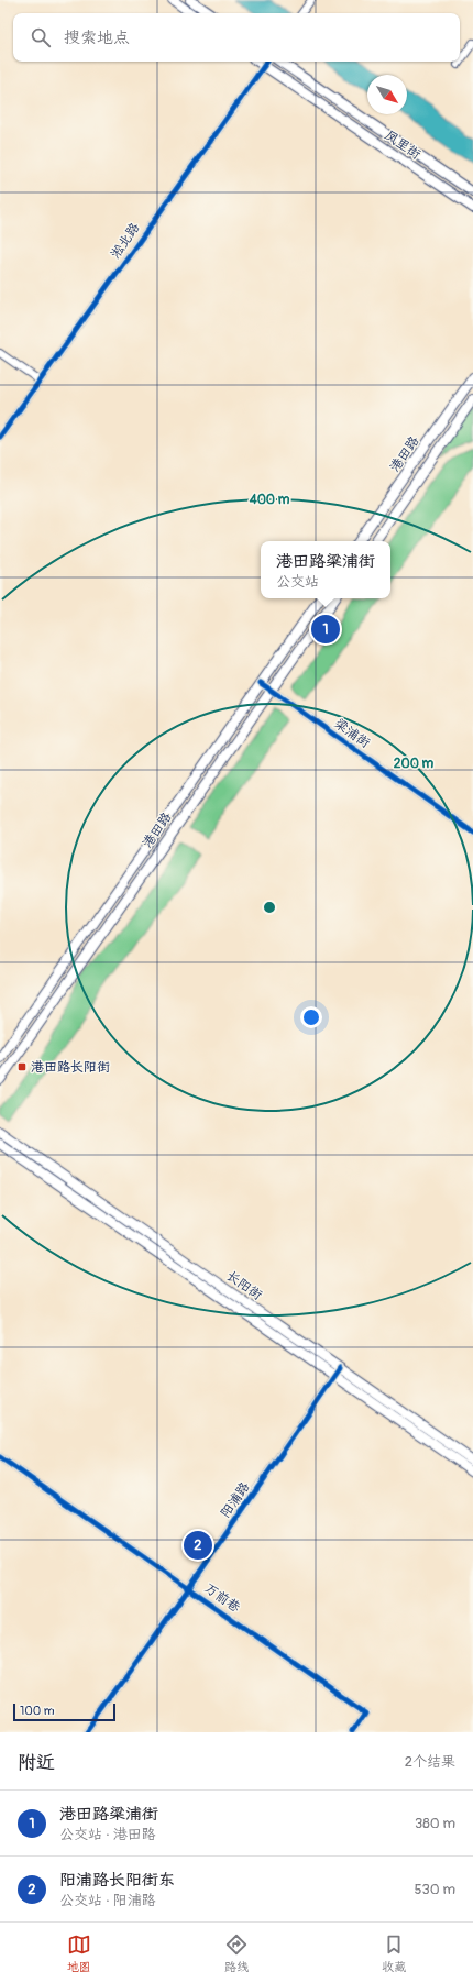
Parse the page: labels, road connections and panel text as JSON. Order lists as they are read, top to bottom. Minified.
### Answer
{"streets":{"main road":["凤里街","港田路","长阳街"],"street":["淞北路","梁浦街","阳浦路","万前巷"]},"crossings":[["凤里街","淞北路"],["港田路","梁浦街"],["长阳街","阳浦路"],["阳浦路","万前巷"]],"places":{"transit":["港田路长阳街"]},"scale_bar":"100 m","north":"bottom right","page":{"search":"搜索地点","popup":["港田路梁浦街","公交站"],"pins":["1","2"],"scale":"100 m","heading":["附近","2个结果"],"list":[{"mark":"1","name":"港田路梁浦街","note":"公交站 · 港田路","value":"380 m"},{"mark":"2","name":"阳浦路长阳街东","note":"公交站 · 阳浦路","value":"530 m"}],"nav":["地图","路线","收藏"]},"rings":["400 m","200 m"]}
